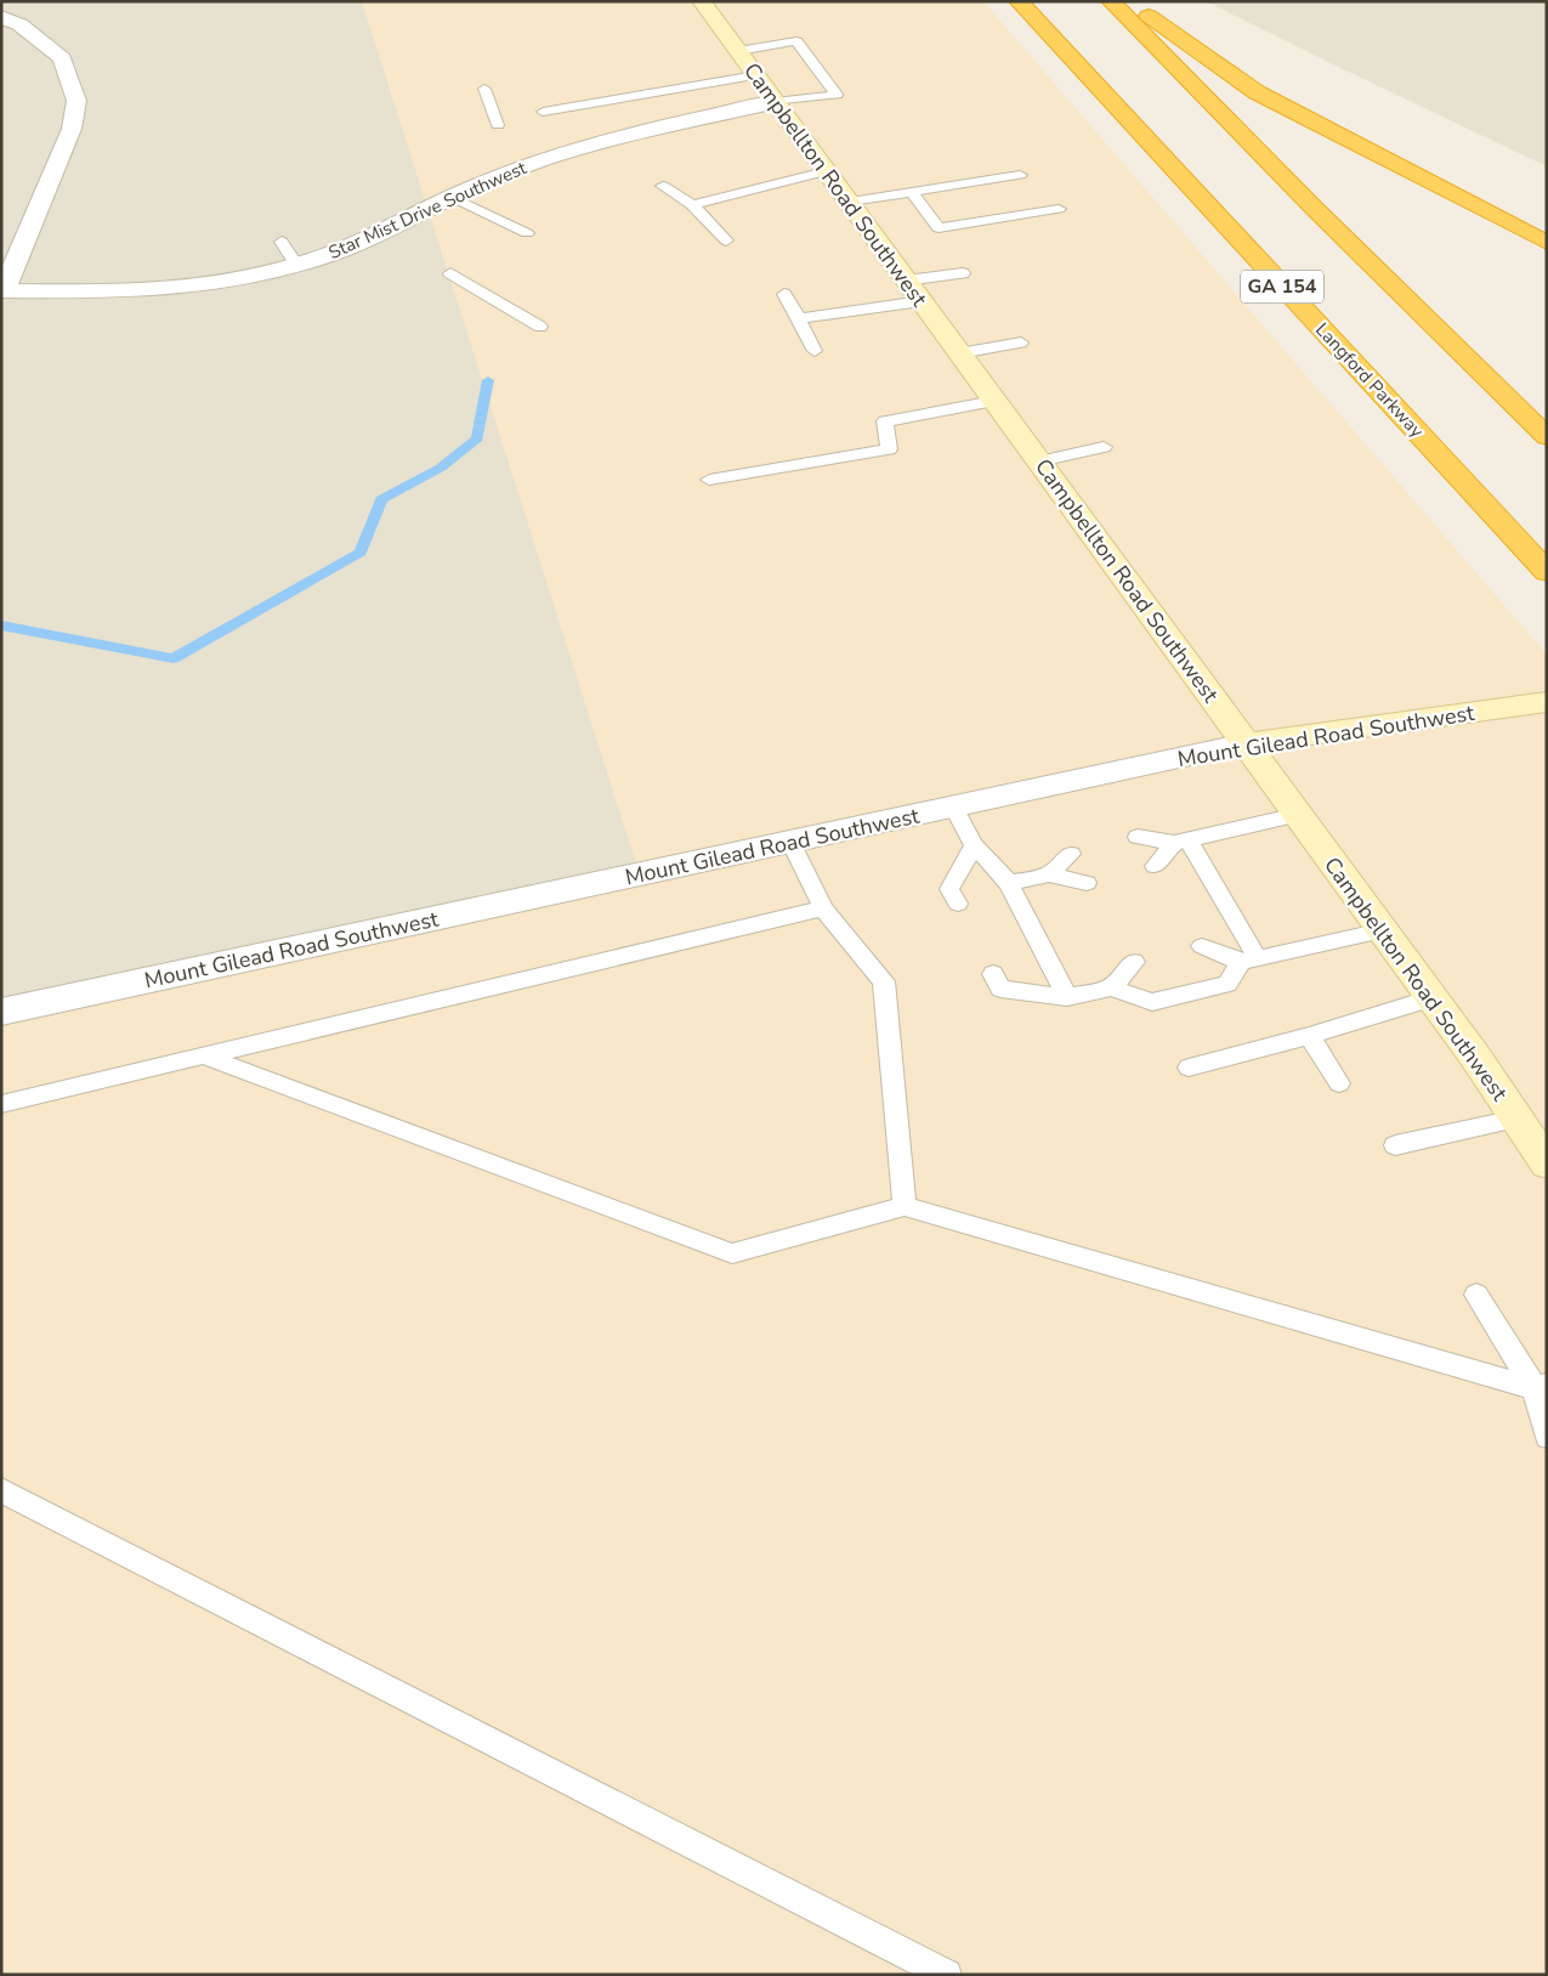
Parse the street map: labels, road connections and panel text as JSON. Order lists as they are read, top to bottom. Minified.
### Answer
{"streets":{"highway":["GA 154","Langford Parkway"],"main road":["Campbellton Road Southwest","Mount Gilead Road Southwest"],"street":["Star Mist Drive Southwest"]},"crossings":[["Campbellton Road Southwest","Star Mist Drive Southwest"],["Campbellton Road Southwest","Mount Gilead Road Southwest"]]}
